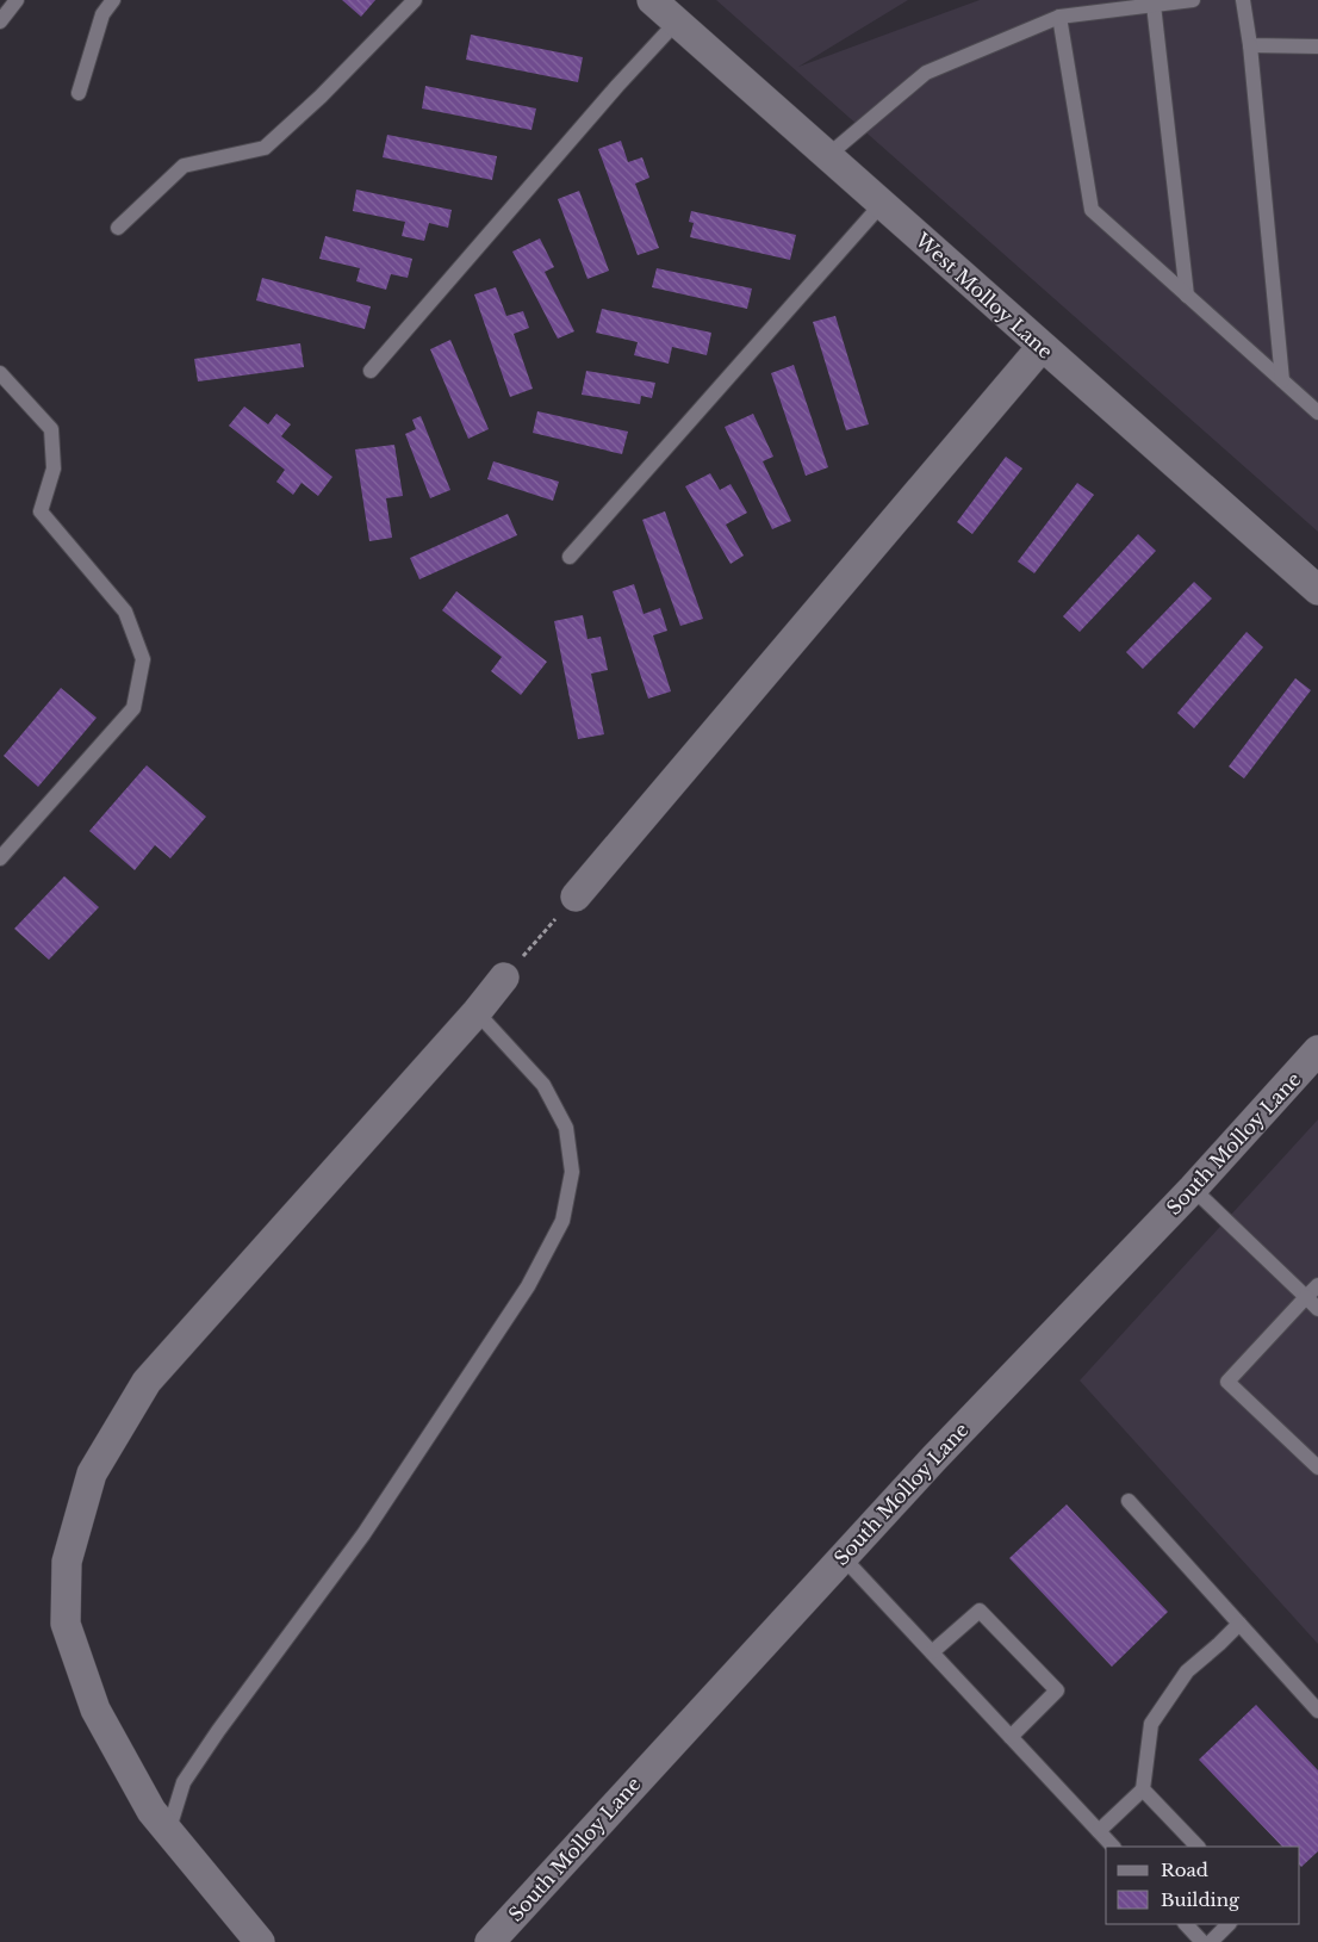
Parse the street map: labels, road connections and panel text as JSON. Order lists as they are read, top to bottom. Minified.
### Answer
{"streets":{"street":["West Molloy Lane","South Molloy Lane"]},"legend":["Road","Building"]}
